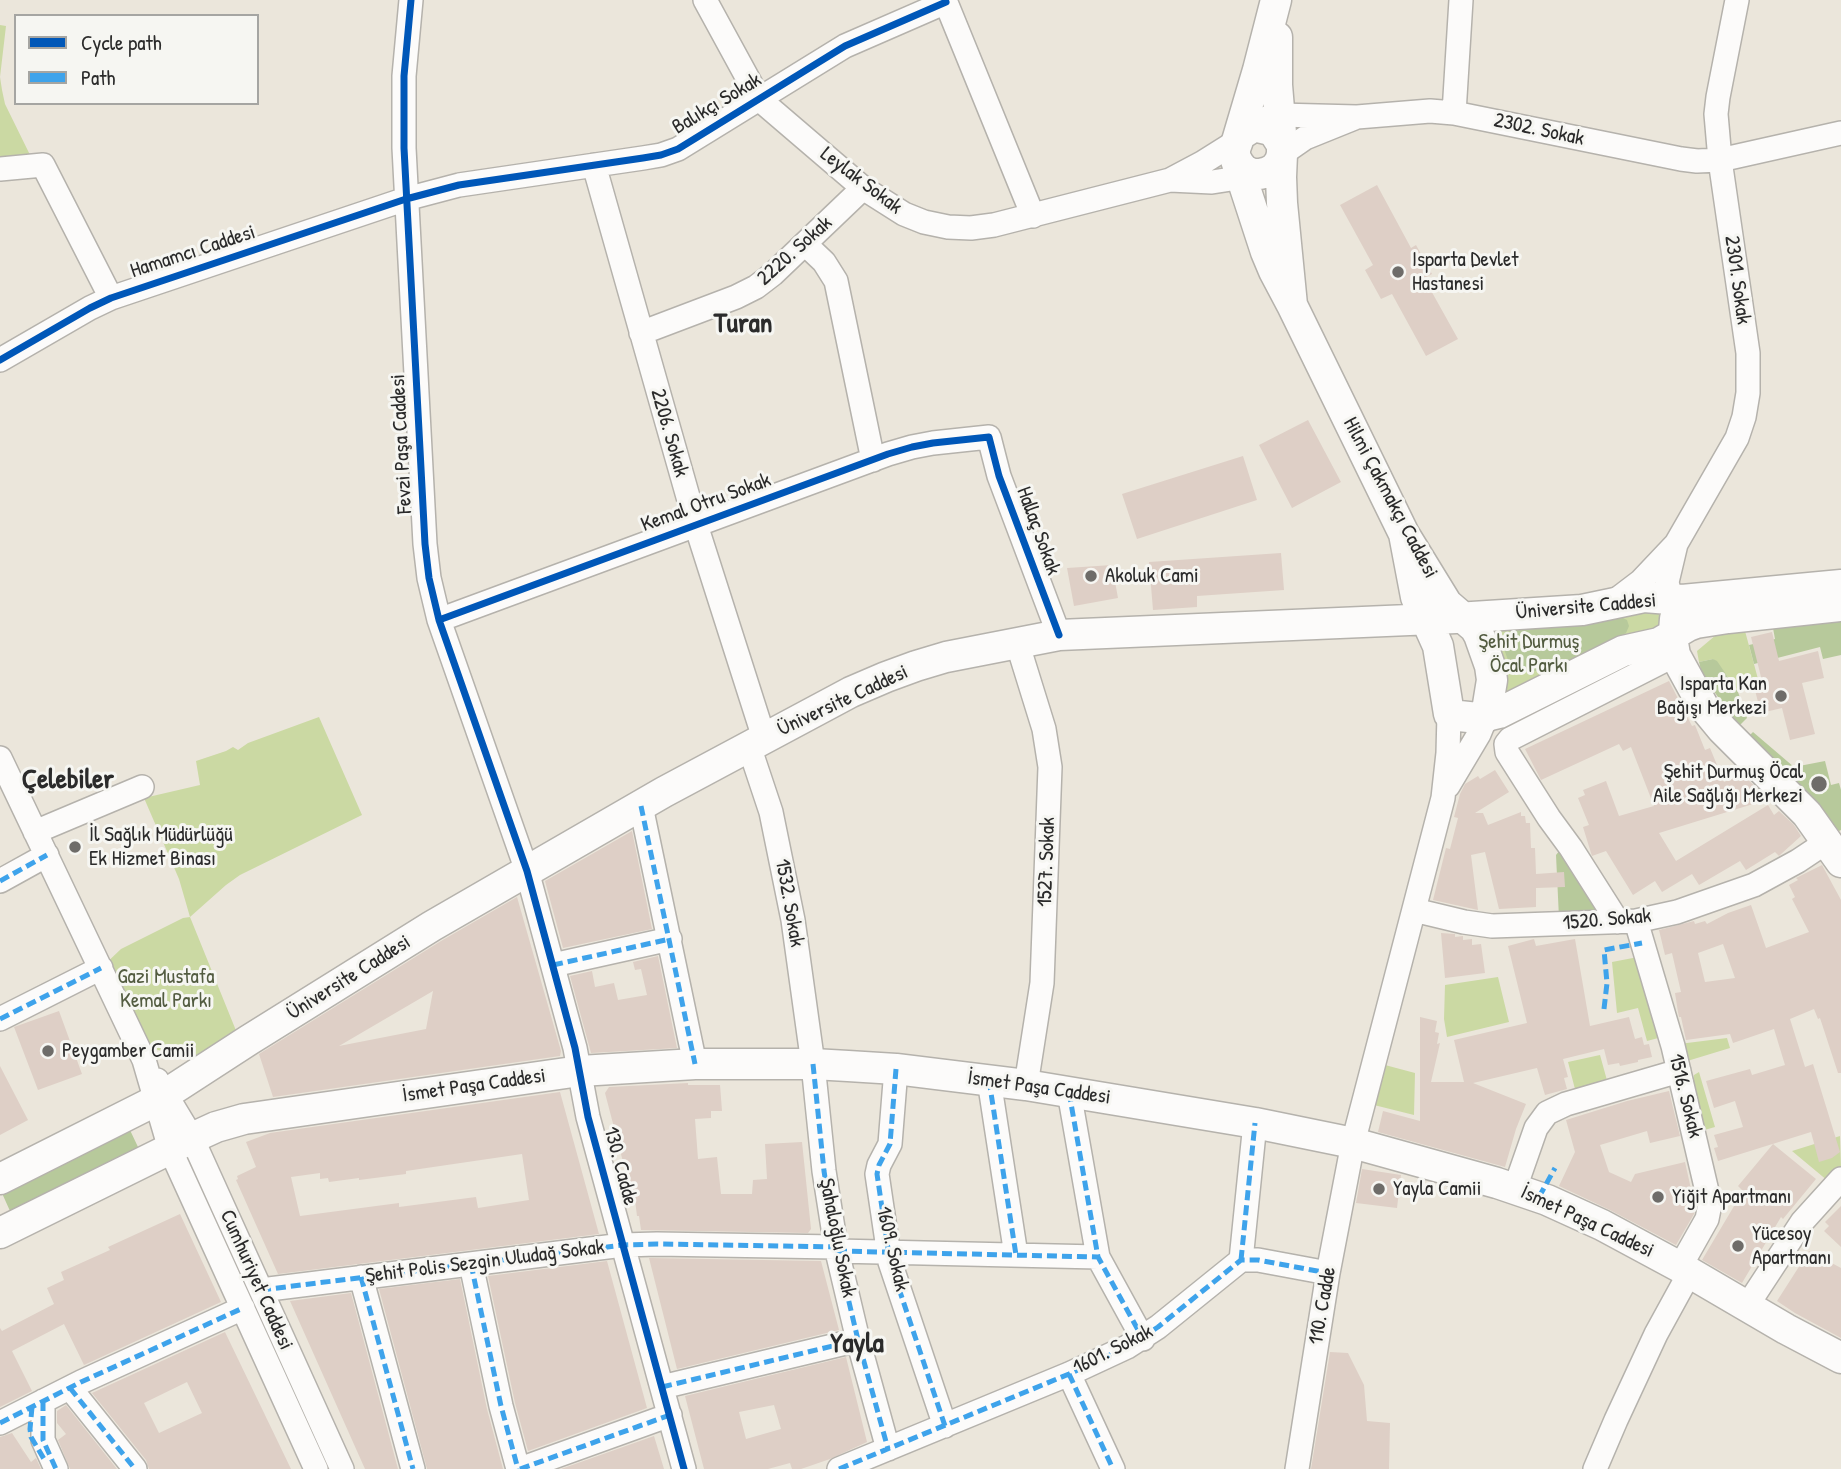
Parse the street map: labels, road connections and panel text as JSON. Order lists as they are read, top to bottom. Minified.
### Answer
{"streets":{"main road":["Hilmi Çakmakçı Caddesi","Üniversite Caddesi","İsmet Paşa Caddesi"],"street":["Balıkçı Sokak","2302. Sokak","Leylak Sokak","2220. Sokak","Hamamcı Caddesi","2301. Sokak","2206. Sokak","Fevzi Paşa Caddesi","Kemal Otru Sokak","Hallaç Sokak","1527. Sokak","1532. Sokak","1520. Sokak","1516. Sokak","130. Cadde","Şahaloğlu Sokak","1609. Sokak","Şehit Polis Sezgin Uludağ Sokak","Cumhuriyet Caddesi","110. Cadde","1601. Sokak"]},"crossings":[["Balıkçı Sokak","Leylak Sokak"],["Balıkçı Sokak","Hamamcı Caddesi"],["Balıkçı Sokak","2206. Sokak"],["Balıkçı Sokak","Fevzi Paşa Caddesi"],["2302. Sokak","Leylak Sokak"],["2302. Sokak","2301. Sokak"],["2302. Sokak","Hilmi Çakmakçı Caddesi"],["Leylak Sokak","2220. Sokak"],["Leylak Sokak","Hilmi Çakmakçı Caddesi"],["2220. Sokak","2206. Sokak"],["Hamamcı Caddesi","Fevzi Paşa Caddesi"],["2301. Sokak","Üniversite Caddesi"],["2206. Sokak","Kemal Otru Sokak"],["2206. Sokak","Üniversite Caddesi"],["2206. Sokak","1532. Sokak"],["Fevzi Paşa Caddesi","Kemal Otru Sokak"],["Fevzi Paşa Caddesi","Üniversite Caddesi"],["Fevzi Paşa Caddesi","130. Cadde"],["Hilmi Çakmakçı Caddesi","Üniversite Caddesi"],["Hilmi Çakmakçı Caddesi","1520. Sokak"],["Hilmi Çakmakçı Caddesi","İsmet Paşa Caddesi"],["Hilmi Çakmakçı Caddesi","110. Cadde"],["Kemal Otru Sokak","Hallaç Sokak"],["Hallaç Sokak","Üniversite Caddesi"],["Üniversite Caddesi","1527. Sokak"],["Üniversite Caddesi","1532. Sokak"],["Üniversite Caddesi","1516. Sokak"],["Üniversite Caddesi","130. Cadde"],["Üniversite Caddesi","Cumhuriyet Caddesi"],["1527. Sokak","İsmet Paşa Caddesi"],["1532. Sokak","İsmet Paşa Caddesi"],["1532. Sokak","Şahaloğlu Sokak"],["1520. Sokak","1516. Sokak"],["İsmet Paşa Caddesi","1516. Sokak"],["İsmet Paşa Caddesi","130. Cadde"],["İsmet Paşa Caddesi","Şahaloğlu Sokak"],["İsmet Paşa Caddesi","1609. Sokak"],["İsmet Paşa Caddesi","Cumhuriyet Caddesi"],["İsmet Paşa Caddesi","110. Cadde"],["130. Cadde","Şehit Polis Sezgin Uludağ Sokak"],["Şahaloğlu Sokak","Şehit Polis Sezgin Uludağ Sokak"],["Şahaloğlu Sokak","1601. Sokak"],["1609. Sokak","Şehit Polis Sezgin Uludağ Sokak"],["1609. Sokak","1601. Sokak"],["Şehit Polis Sezgin Uludağ Sokak","Cumhuriyet Caddesi"]],"districts":["Turan","Çelebiler","Yayla"],"parks":["Şehit Durmuş Öcal Parkı","Gazi Mustafa Kemal Parkı"],"places":["Isparta Devlet Hastanesi","Akoluk Cami","Isparta Kan Bağışı Merkezi","Şehit Durmuş Öcal Aile Sağlığı Merkezi","İl Sağlık Müdürlüğü Ek Hizmet Binası","Peygamber Camii","Yayla Camii","Yiğit Apartmanı","Yücesoy Apartmanı"],"legend":["Cycle path","Path"]}
